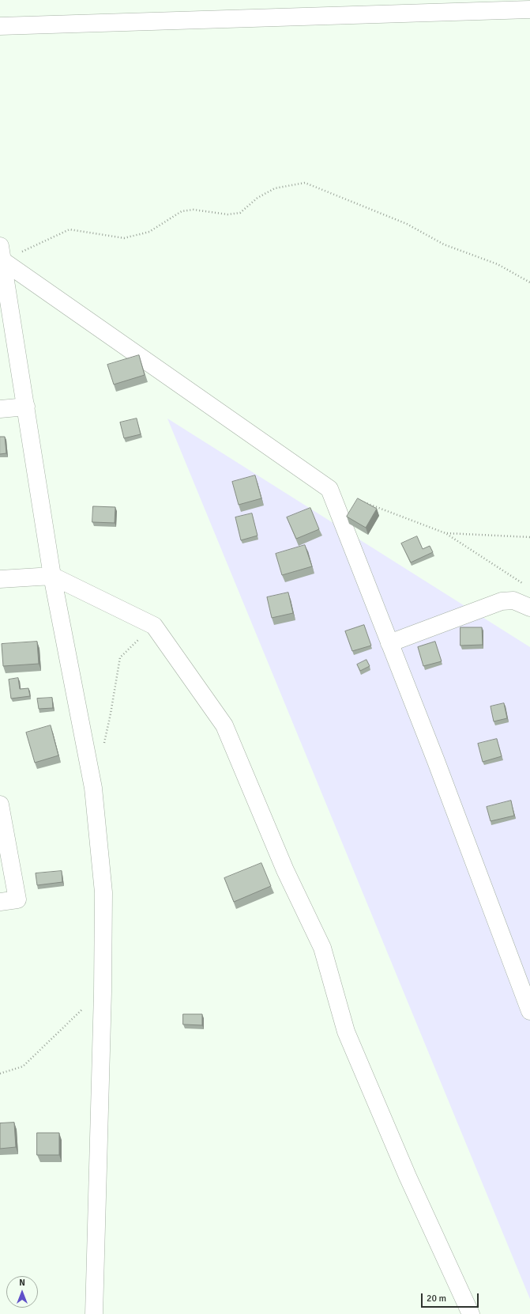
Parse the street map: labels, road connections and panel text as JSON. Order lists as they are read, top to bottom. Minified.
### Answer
{"scale_bar":"20 m","north":"top"}
